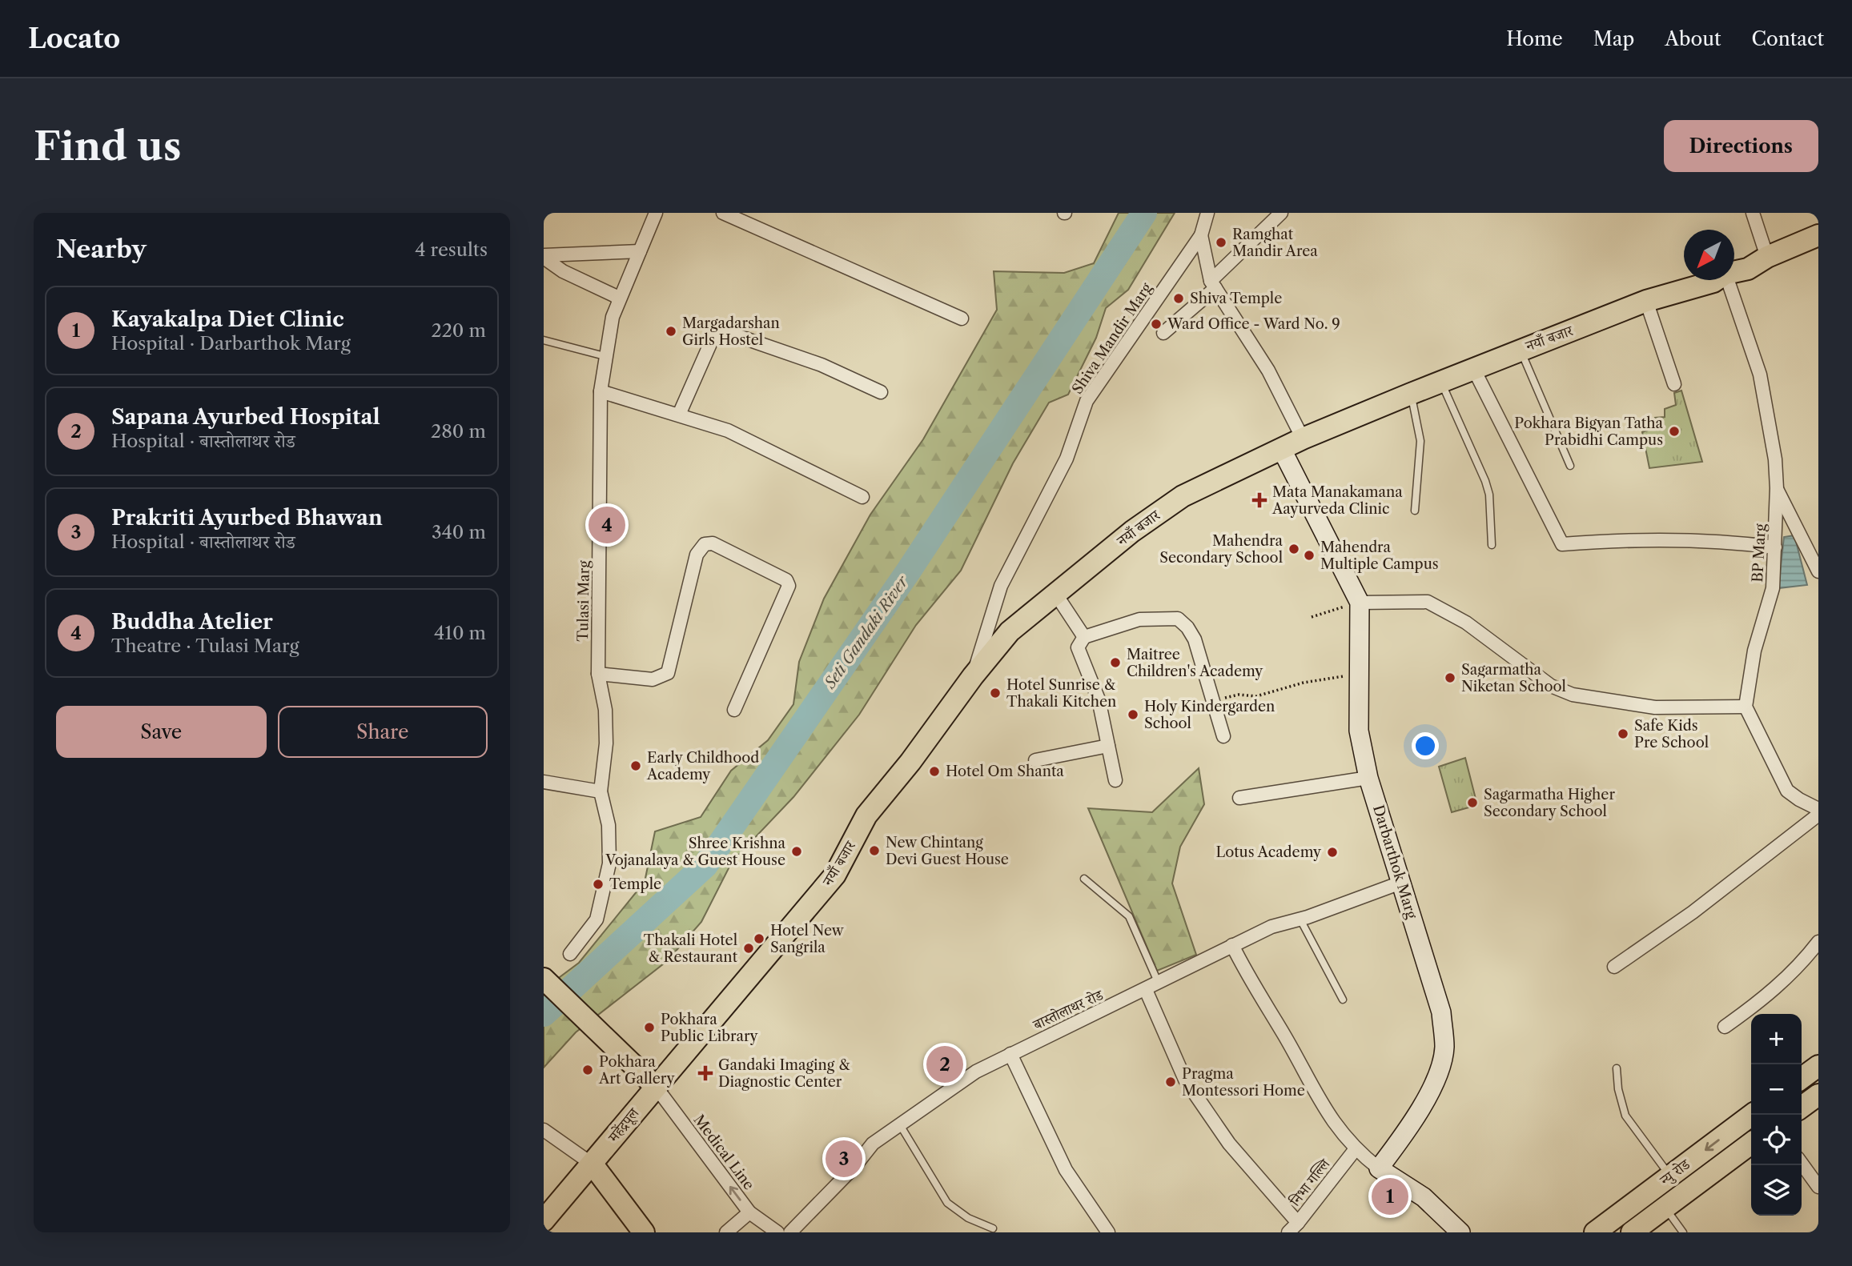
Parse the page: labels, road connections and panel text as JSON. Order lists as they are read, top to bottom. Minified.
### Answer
{"streets":{"main road":["नयाँ बजार","Darbarthok Marg","महेंद्रपूल","न्यु रोड"],"street":["Shiva Mandir Marg","BP Marg","Tulasi Marg","बास्तोलाथर रोड","Medical Line","निभा गल्लि"]},"crossings":[["Shiva Mandir Marg","नयाँ बजार"],["नयाँ बजार","Darbarthok Marg"],["नयाँ बजार","महेंद्रपूल"],["नयाँ बजार","Medical Line"],["Darbarthok Marg","बास्तोलाथर रोड"],["महेंद्रपूल","Medical Line"]],"one_way":["Medical Line"],"water":["Seti Gandaki River"],"places":{"other":["Ramghat Mandir Area","Shiva Temple","Ward Office - Ward No. 9","Margadarshan Girls Hostel","Pokhara Bigyan Tatha Prabidhi Campus","Mahendra Secondary School","Mahendra Multiple Campus","Maitree Children's Academy","Sagarmatha Niketan School","Hotel Sunrise & Thakali Kitchen","Holy Kindergarden School","Safe Kids Pre School","Early Childhood Academy","Hotel Om Shanta","Sagarmatha Higher Secondary School","New Chintang Devi Guest House","Shree Krishna Vojanalaya & Guest House","Lotus Academy","Temple","Hotel New Sangrila","Thakali Hotel & Restaurant","Pokhara Public Library","Pokhara Art Gallery","Pragma Montessori Home"],"health":["Mata Manakamana Aayurveda Clinic","Gandaki Imaging & Diagnostic Center"]},"north":"bottom left","page":{"header":"Locato","nav":["Home","Map","About","Contact"],"buttons":["Directions",["Save","Share"]],"title":"Find us","heading":["Nearby","4 results"],"list":[{"mark":"1","name":"Kayakalpa Diet Clinic","note":"Hospital · Darbarthok Marg","value":"220 m"},{"mark":"2","name":"Sapana Ayurbed Hospital","note":"Hospital · बास्तोलाथर रोड","value":"280 m"},{"mark":"3","name":"Prakriti Ayurbed Bhawan","note":"Hospital · बास्तोलाथर रोड","value":"340 m"},{"mark":"4","name":"Buddha Atelier","note":"Theatre · Tulasi Marg","value":"410 m"}],"pins":["4","2","3","1"],"map_buttons":["+","−"]}}
